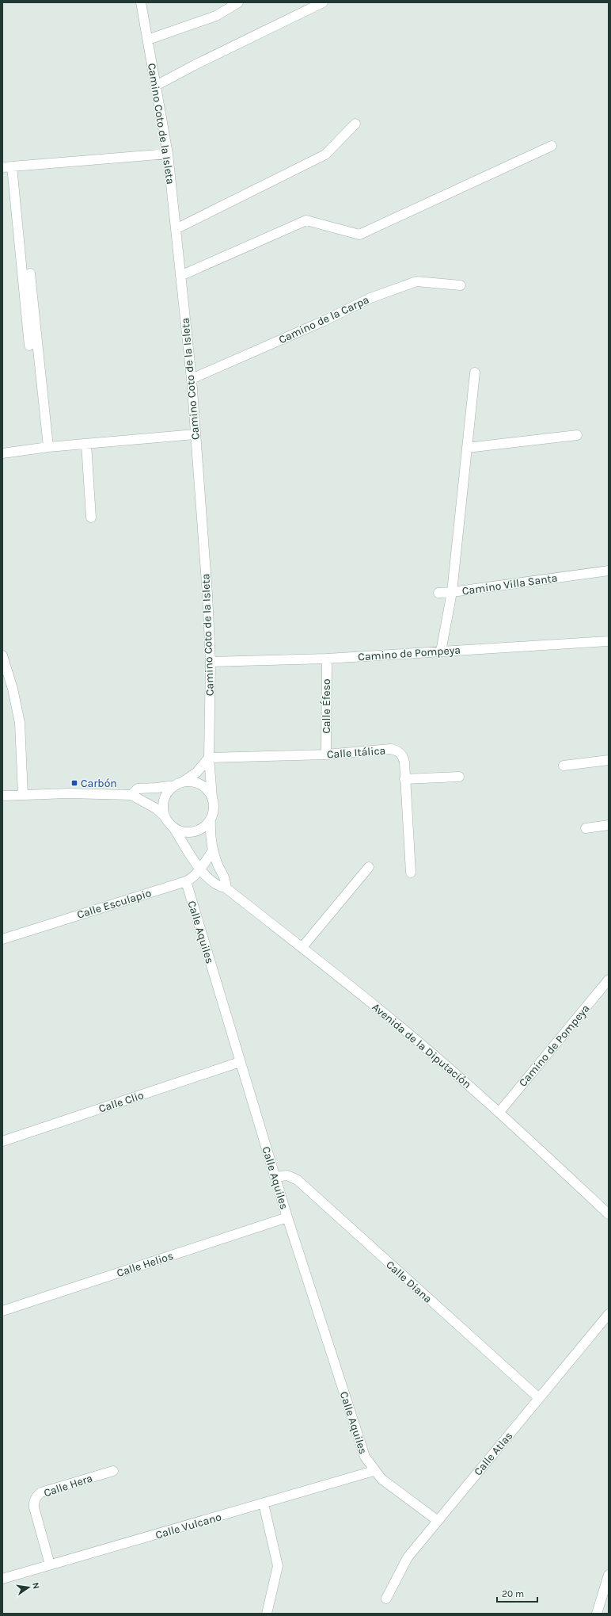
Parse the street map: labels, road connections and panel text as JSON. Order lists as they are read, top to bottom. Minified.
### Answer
{"streets":{"street":["Camino Coto de la Isleta","Camino de la Carpa","Camino Villa Santa","Camino de Pompeya","Calle Éfeso","Calle Itálica","Calle Esculapio","Calle Aquiles","Avenida de la Diputación","Calle Clio","Calle Helios","Calle Diana","Calle Atlas","Calle Hera","Calle Vulcano"]},"crossings":[["Camino Coto de la Isleta","Camino de la Carpa"],["Camino Coto de la Isleta","Camino de Pompeya"],["Camino Coto de la Isleta","Calle Itálica"],["Camino Coto de la Isleta","Avenida de la Diputación"],["Camino Villa Santa","Camino de Pompeya"],["Camino de Pompeya","Calle Éfeso"],["Camino de Pompeya","Avenida de la Diputación"],["Calle Éfeso","Calle Itálica"],["Calle Esculapio","Calle Aquiles"],["Calle Esculapio","Avenida de la Diputación"],["Calle Aquiles","Calle Clio"],["Calle Aquiles","Calle Helios"],["Calle Aquiles","Calle Diana"],["Calle Aquiles","Calle Atlas"],["Calle Aquiles","Calle Vulcano"],["Calle Diana","Calle Atlas"],["Calle Hera","Calle Vulcano"]],"places":{"transit":["Carbón"]},"scale_bar":"20 m","north":"right"}
